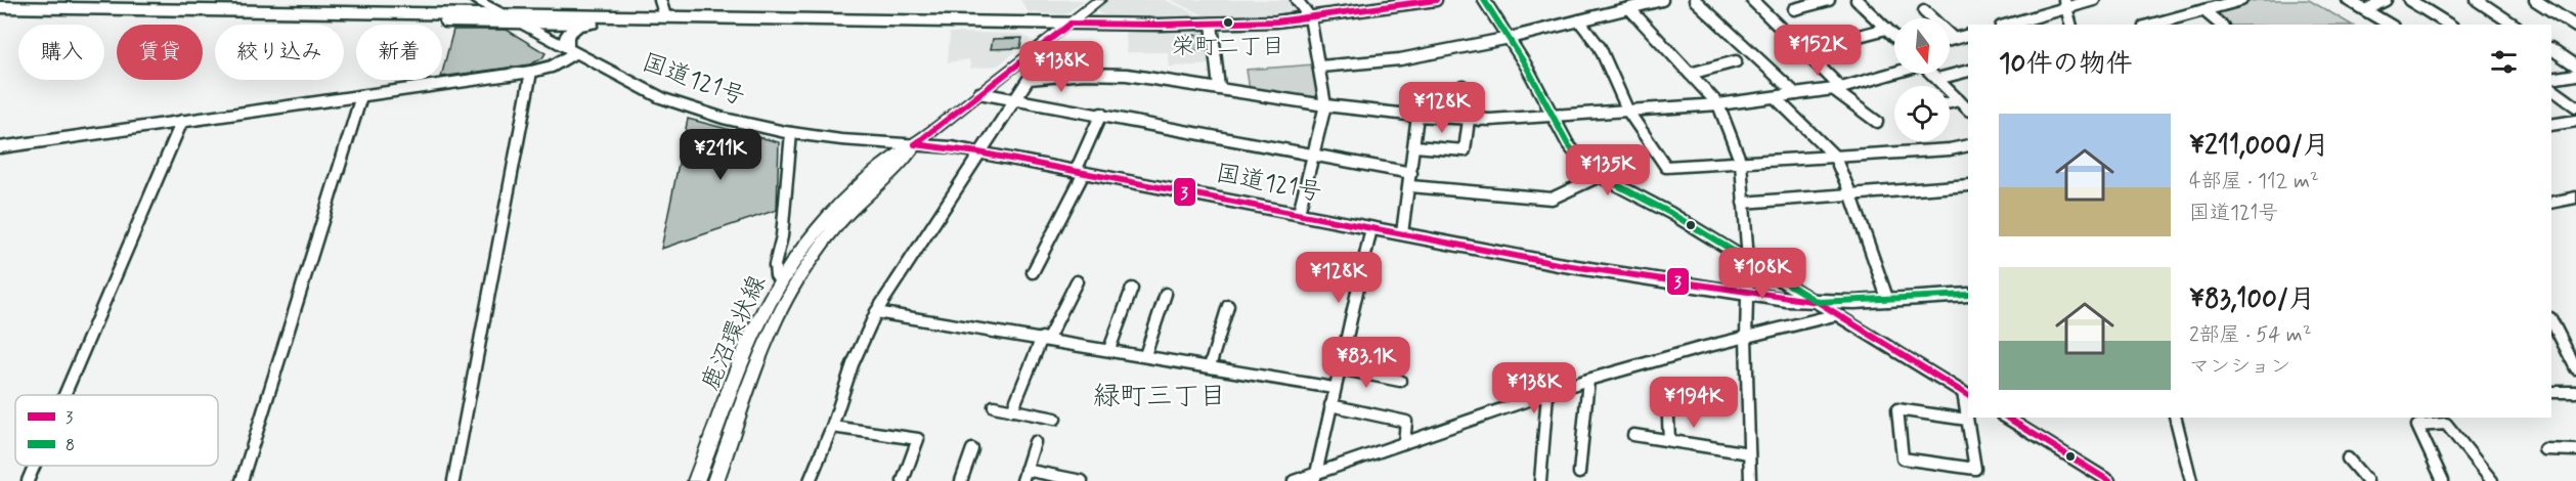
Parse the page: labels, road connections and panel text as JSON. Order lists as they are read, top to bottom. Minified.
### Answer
{"streets":{"highway":["国道121号"],"main road":["鹿沼環状線"]},"crossings":[["国道121号","鹿沼環状線"]],"districts":["緑町三丁目"],"places":["栄町二丁目"],"lines":["transit line 3","transit line 8"],"legend":["3","8"],"north":"bottom","page":{"price":["¥152K","¥138K","¥128K","¥211K","¥135K","¥108K","¥128K","¥83.1K","¥138K","¥194K"],"chip":["購入","賃貸","絞り込み","新着"],"heading":"10件の物件","list":[{"name":"¥211,000/月","note":"4部屋 · 112 m² · 国道121号"},{"name":"¥83,100/月","note":"2部屋 · 54 m² · マンション"}]}}
